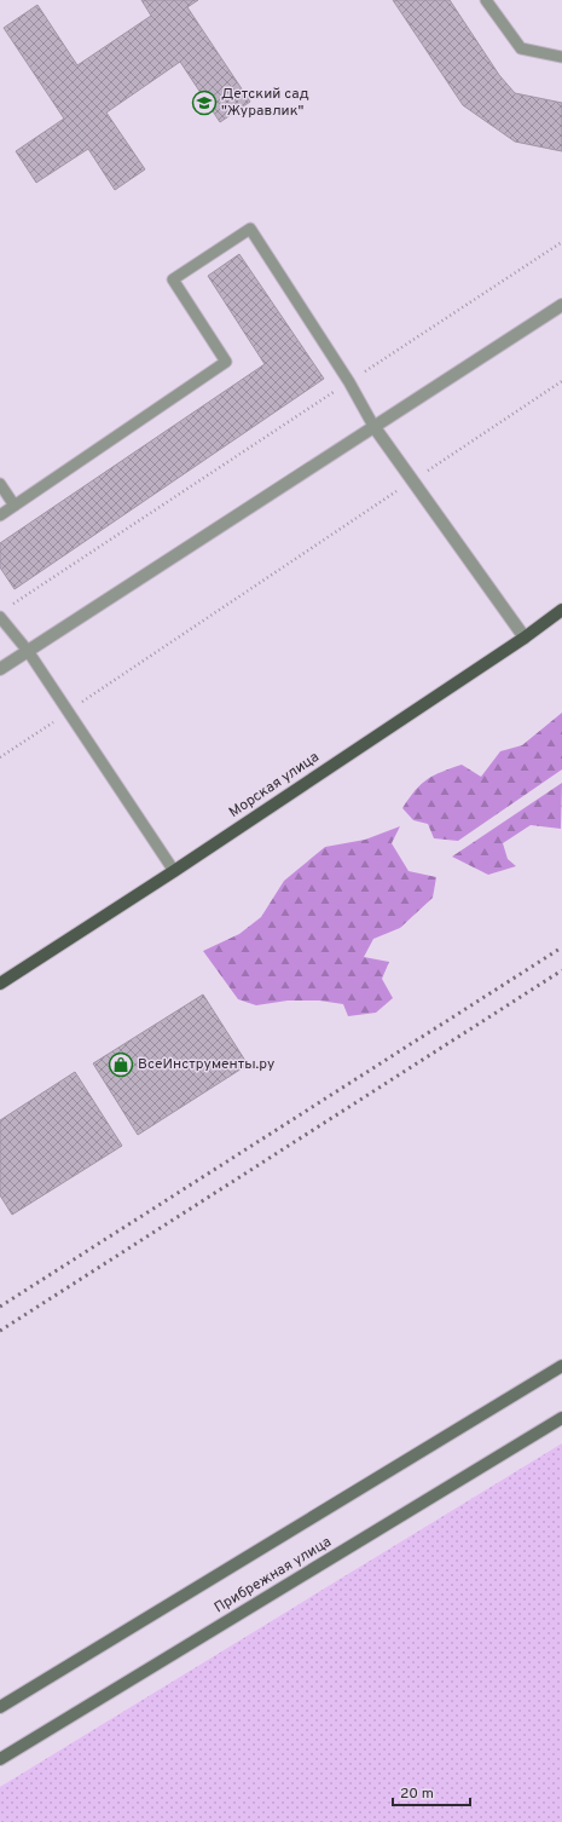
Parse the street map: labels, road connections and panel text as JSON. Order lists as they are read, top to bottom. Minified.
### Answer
{"streets":{"main road":["Морская улица","Прибрежная улица"]},"places":{"school or university":["Детский сад \"Журавлик\""],"shop":["ВсеИнструменты.ру"]},"scale_bar":"20 m"}
